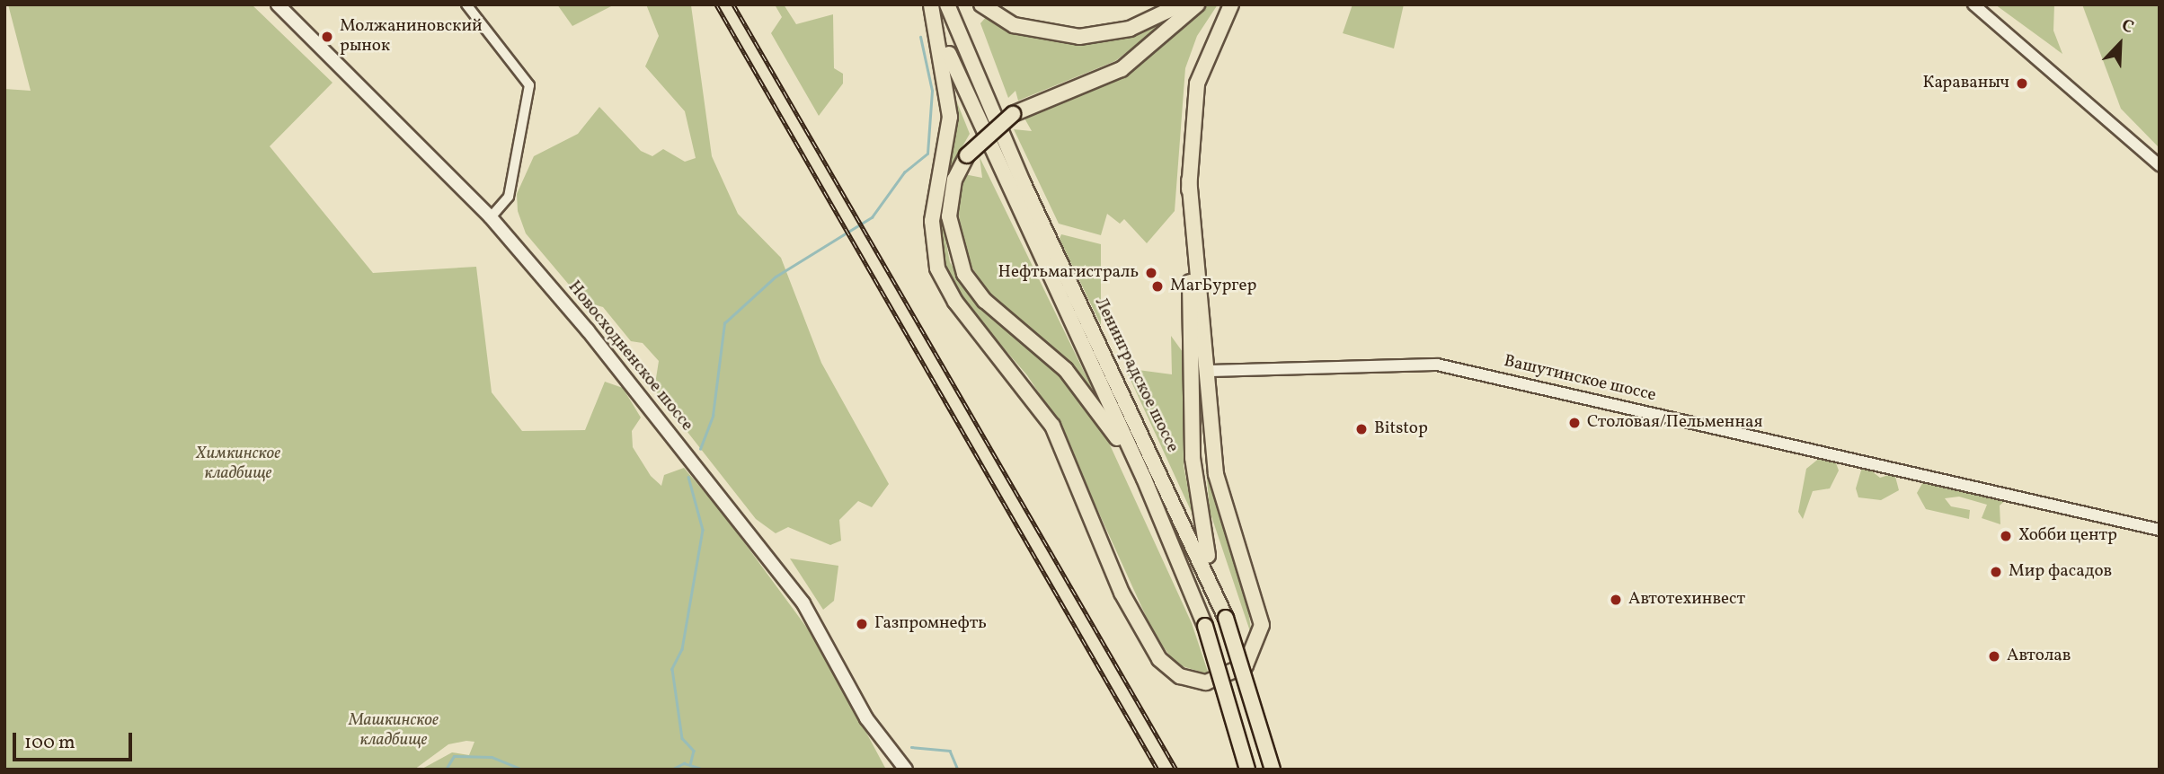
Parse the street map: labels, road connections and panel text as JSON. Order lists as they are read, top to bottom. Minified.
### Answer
{"streets":{"highway":["Ленинградское шоссе"],"main road":["Новосходненское шоссе"],"street":["Вашутинское шоссе"]},"parks":["Химкинское кладбище","Машкинское кладбище"],"places":["Молжаниновский рынок","Караваныч","Нефтьмагистраль","МагБургер","Столовая/Пельменная","Bitstop","Хобби центр","Мир фасадов","Автотехинвест","Газпромнефть","Автолав"],"scale_bar":"100 m","north":"top right"}
